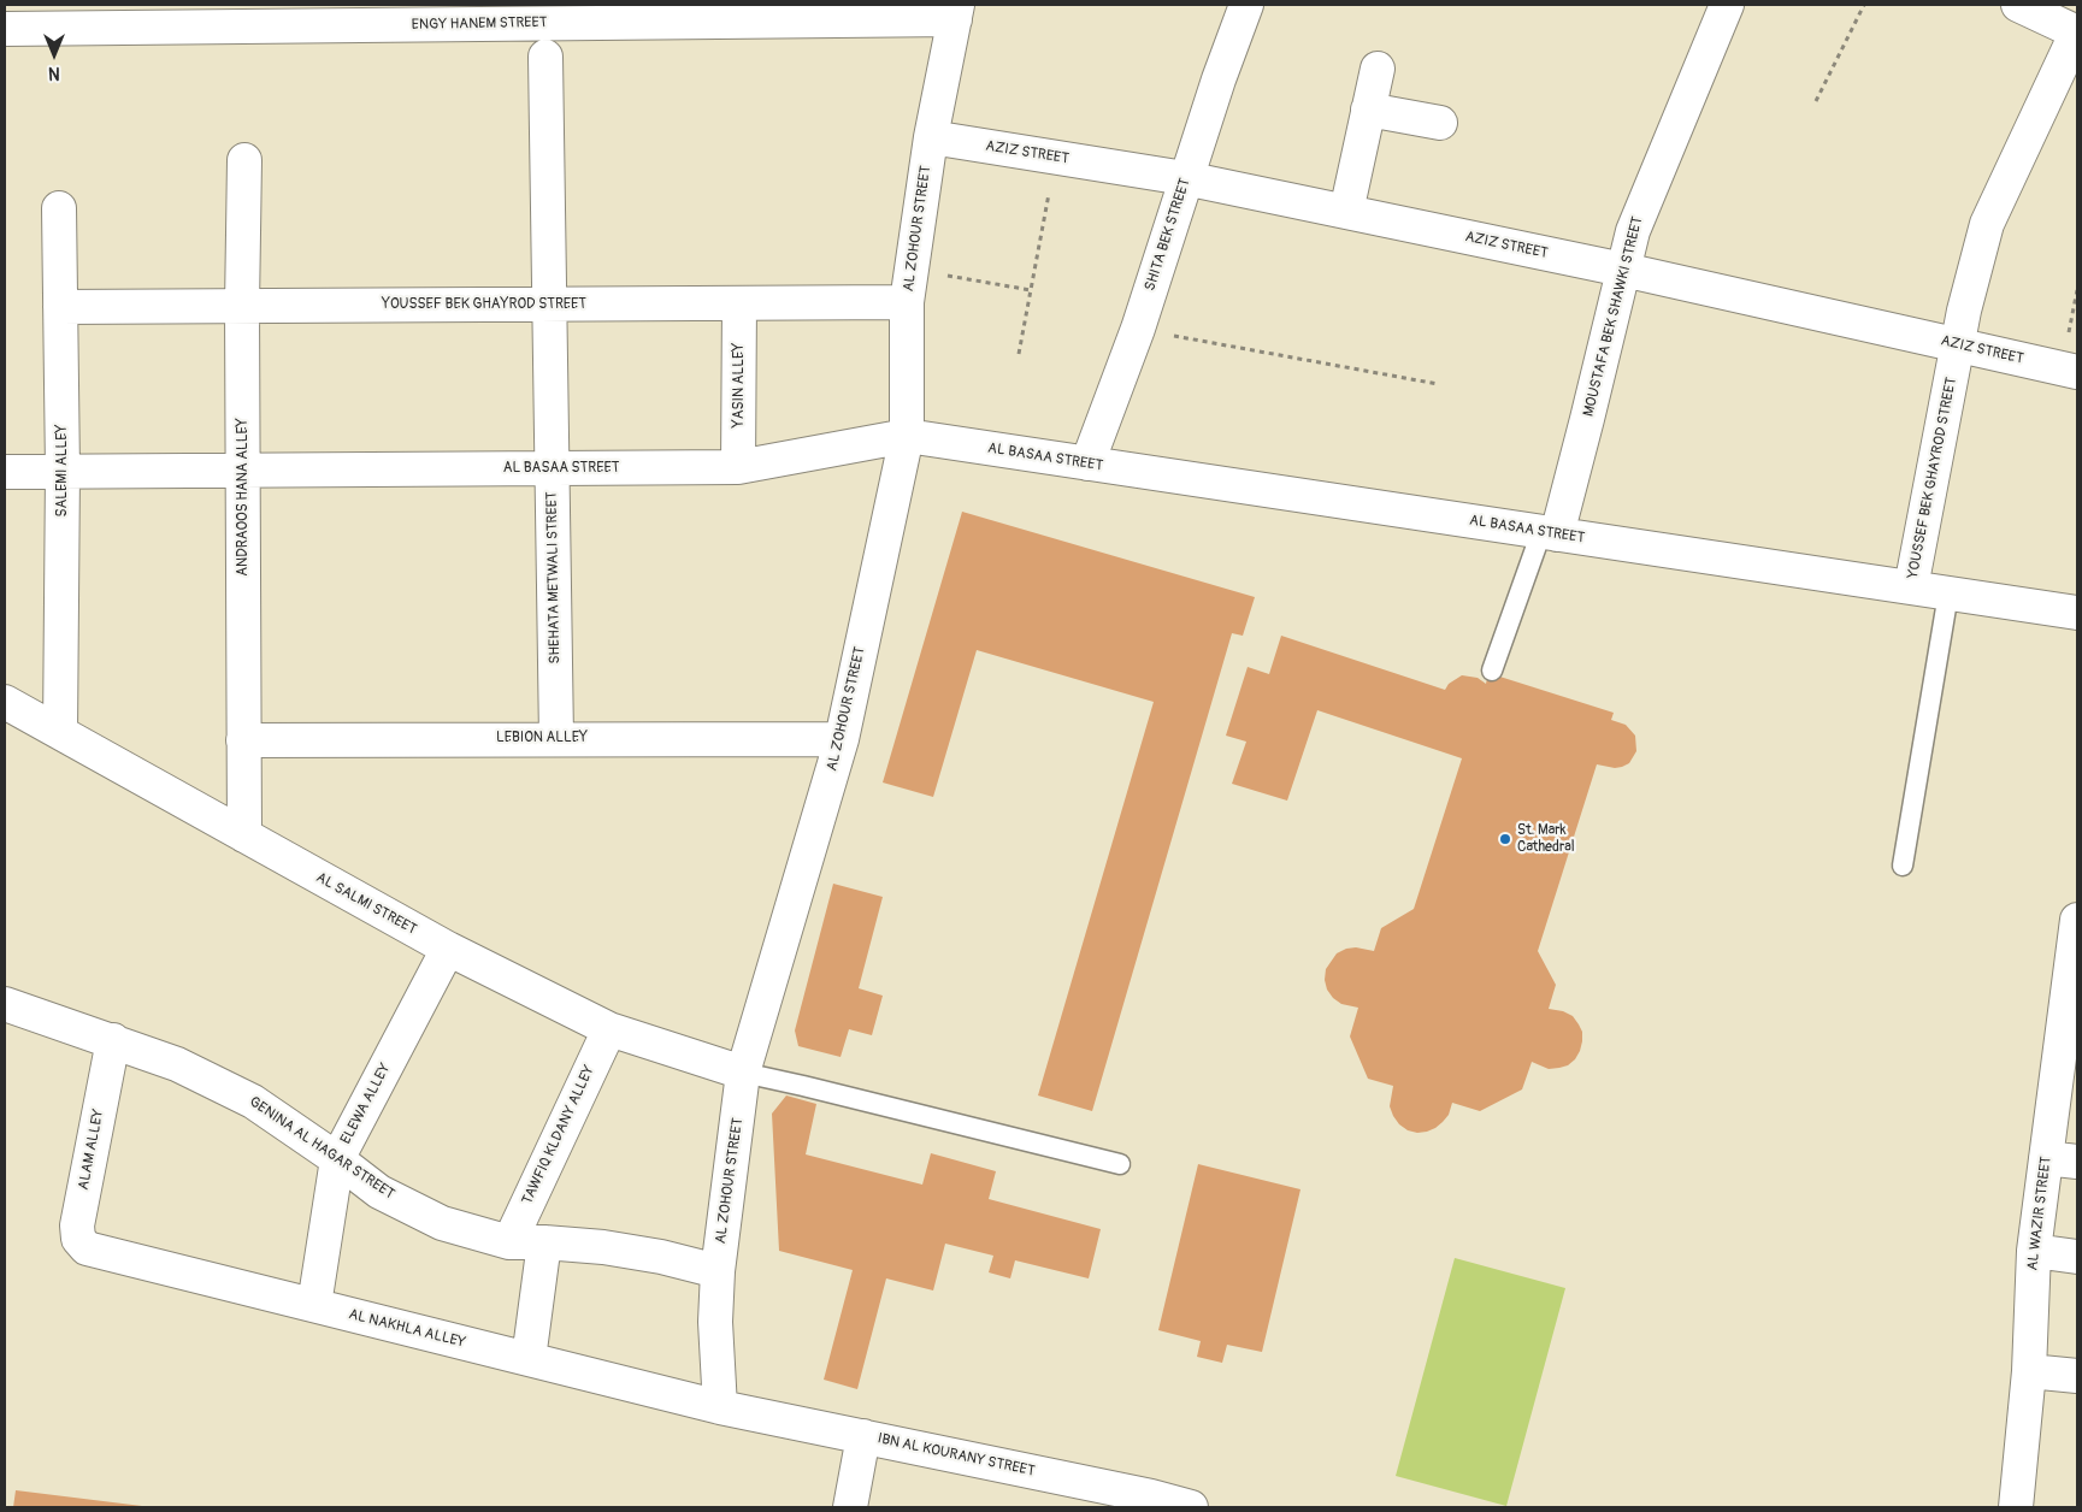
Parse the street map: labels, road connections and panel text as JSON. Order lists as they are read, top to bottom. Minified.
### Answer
{"streets":{"street":["ENGY HANEM STREET","AZIZ STREET","AL ZOHOUR STREET","SHITA BEK STREET","YOUSSEF BEK GHAYROD STREET","MOUSTAFA BEK SHAWKI STREET","YASIN ALLEY","AL BASAA STREET","SALEMI ALLEY","ANDRAOOS HANA ALLEY","SHEHATA METWALI STREET","LEBION ALLEY","AL SALMI STREET","ELEWA ALLEY","TAWFIQ KLDANY ALLEY","GENINA AL HAGAR STREET","ALAM ALLEY","AL WAZIR STREET","AL NAKHLA ALLEY","IBN AL KOURANY STREET"]},"crossings":[["ENGY HANEM STREET","AL ZOHOUR STREET"],["AZIZ STREET","AL ZOHOUR STREET"],["AZIZ STREET","SHITA BEK STREET"],["AZIZ STREET","YOUSSEF BEK GHAYROD STREET"],["AZIZ STREET","MOUSTAFA BEK SHAWKI STREET"],["AL ZOHOUR STREET","YOUSSEF BEK GHAYROD STREET"],["AL ZOHOUR STREET","AL BASAA STREET"],["AL ZOHOUR STREET","LEBION ALLEY"],["AL ZOHOUR STREET","AL SALMI STREET"],["AL ZOHOUR STREET","GENINA AL HAGAR STREET"],["AL ZOHOUR STREET","AL NAKHLA ALLEY"],["AL ZOHOUR STREET","IBN AL KOURANY STREET"],["SHITA BEK STREET","AL BASAA STREET"],["YOUSSEF BEK GHAYROD STREET","YASIN ALLEY"],["YOUSSEF BEK GHAYROD STREET","AL BASAA STREET"],["YOUSSEF BEK GHAYROD STREET","SALEMI ALLEY"],["YOUSSEF BEK GHAYROD STREET","ANDRAOOS HANA ALLEY"],["YOUSSEF BEK GHAYROD STREET","SHEHATA METWALI STREET"],["MOUSTAFA BEK SHAWKI STREET","AL BASAA STREET"],["YASIN ALLEY","AL BASAA STREET"],["AL BASAA STREET","SALEMI ALLEY"],["AL BASAA STREET","ANDRAOOS HANA ALLEY"],["AL BASAA STREET","SHEHATA METWALI STREET"],["SALEMI ALLEY","AL SALMI STREET"],["ANDRAOOS HANA ALLEY","LEBION ALLEY"],["ANDRAOOS HANA ALLEY","AL SALMI STREET"],["SHEHATA METWALI STREET","LEBION ALLEY"],["AL SALMI STREET","ELEWA ALLEY"],["AL SALMI STREET","TAWFIQ KLDANY ALLEY"],["ELEWA ALLEY","GENINA AL HAGAR STREET"],["ELEWA ALLEY","AL NAKHLA ALLEY"],["TAWFIQ KLDANY ALLEY","GENINA AL HAGAR STREET"],["GENINA AL HAGAR STREET","ALAM ALLEY"],["ALAM ALLEY","AL NAKHLA ALLEY"],["AL NAKHLA ALLEY","IBN AL KOURANY STREET"]],"places":["St. Mark Cathedral"],"north":"bottom"}
